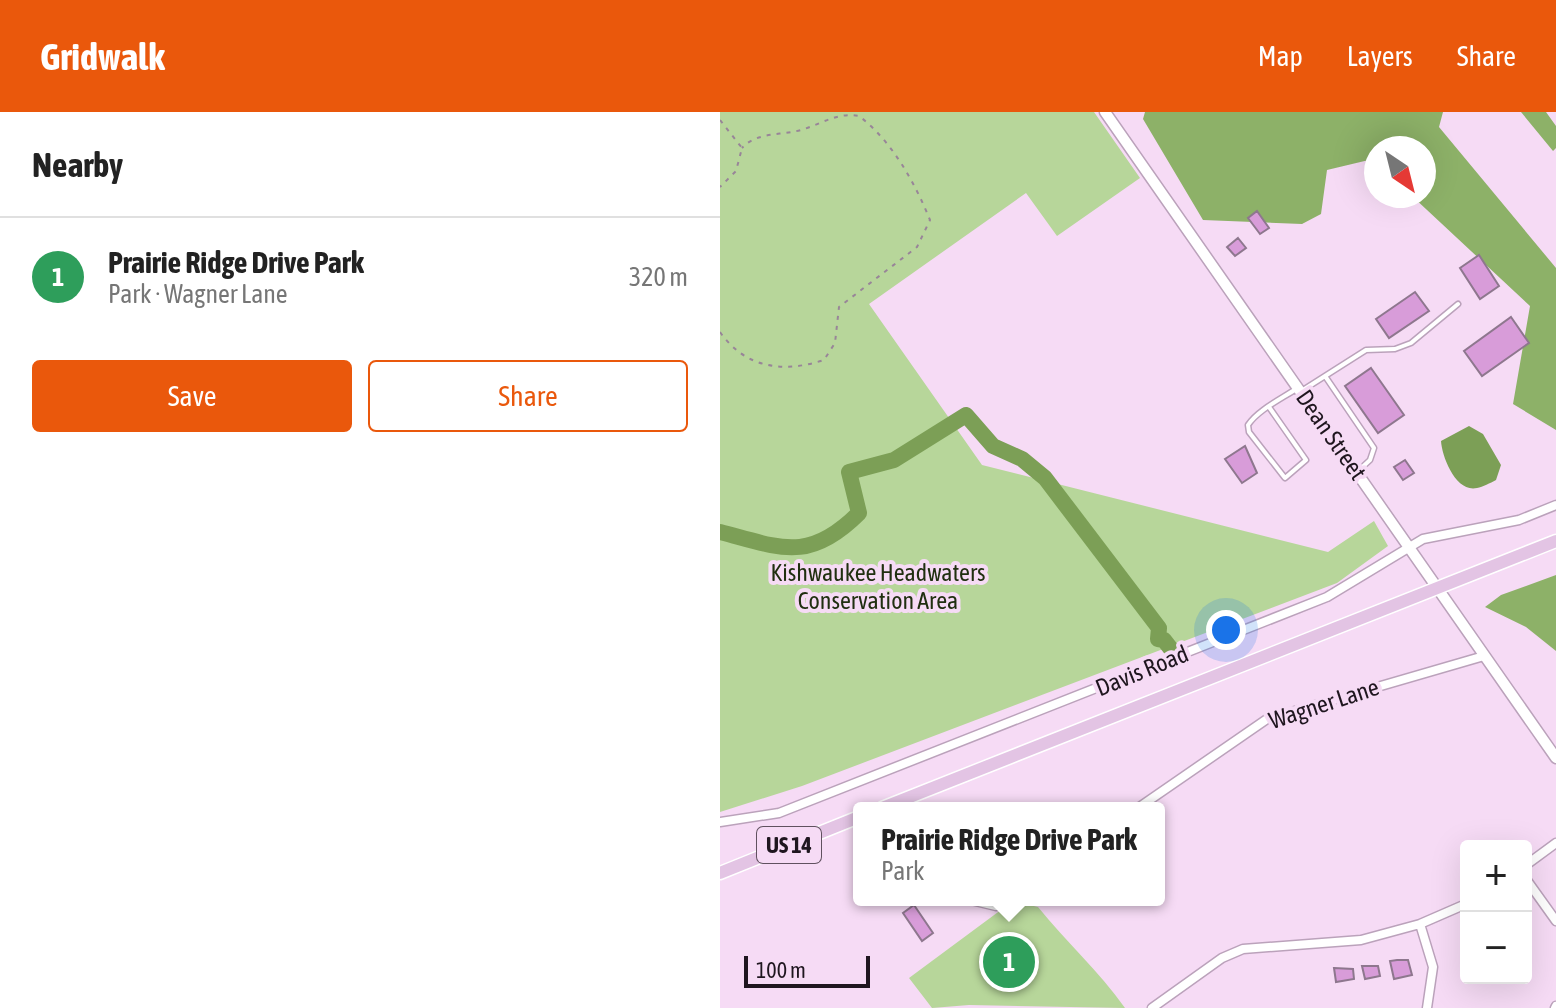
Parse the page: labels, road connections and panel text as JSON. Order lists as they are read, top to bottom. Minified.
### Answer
{"streets":{"main road":["US 14"],"street":["Dean Street","Davis Road","Wagner Lane"]},"crossings":[["Dean Street","Davis Road"],["Dean Street","Wagner Lane"]],"parks":["Kishwaukee Headwaters Conservation Area"],"scale_bar":"100 m","north":"bottom right","page":{"header":"Gridwalk","nav":["Map","Layers","Share"],"heading":"Nearby","list":[{"mark":"1","name":"Prairie Ridge Drive Park","note":"Park · Wagner Lane","value":"320 m"}],"buttons":["Save","Share"],"popup":["Prairie Ridge Drive Park","Park"],"map_buttons":["+","−"],"pins":"1","scale":"100 m"}}
